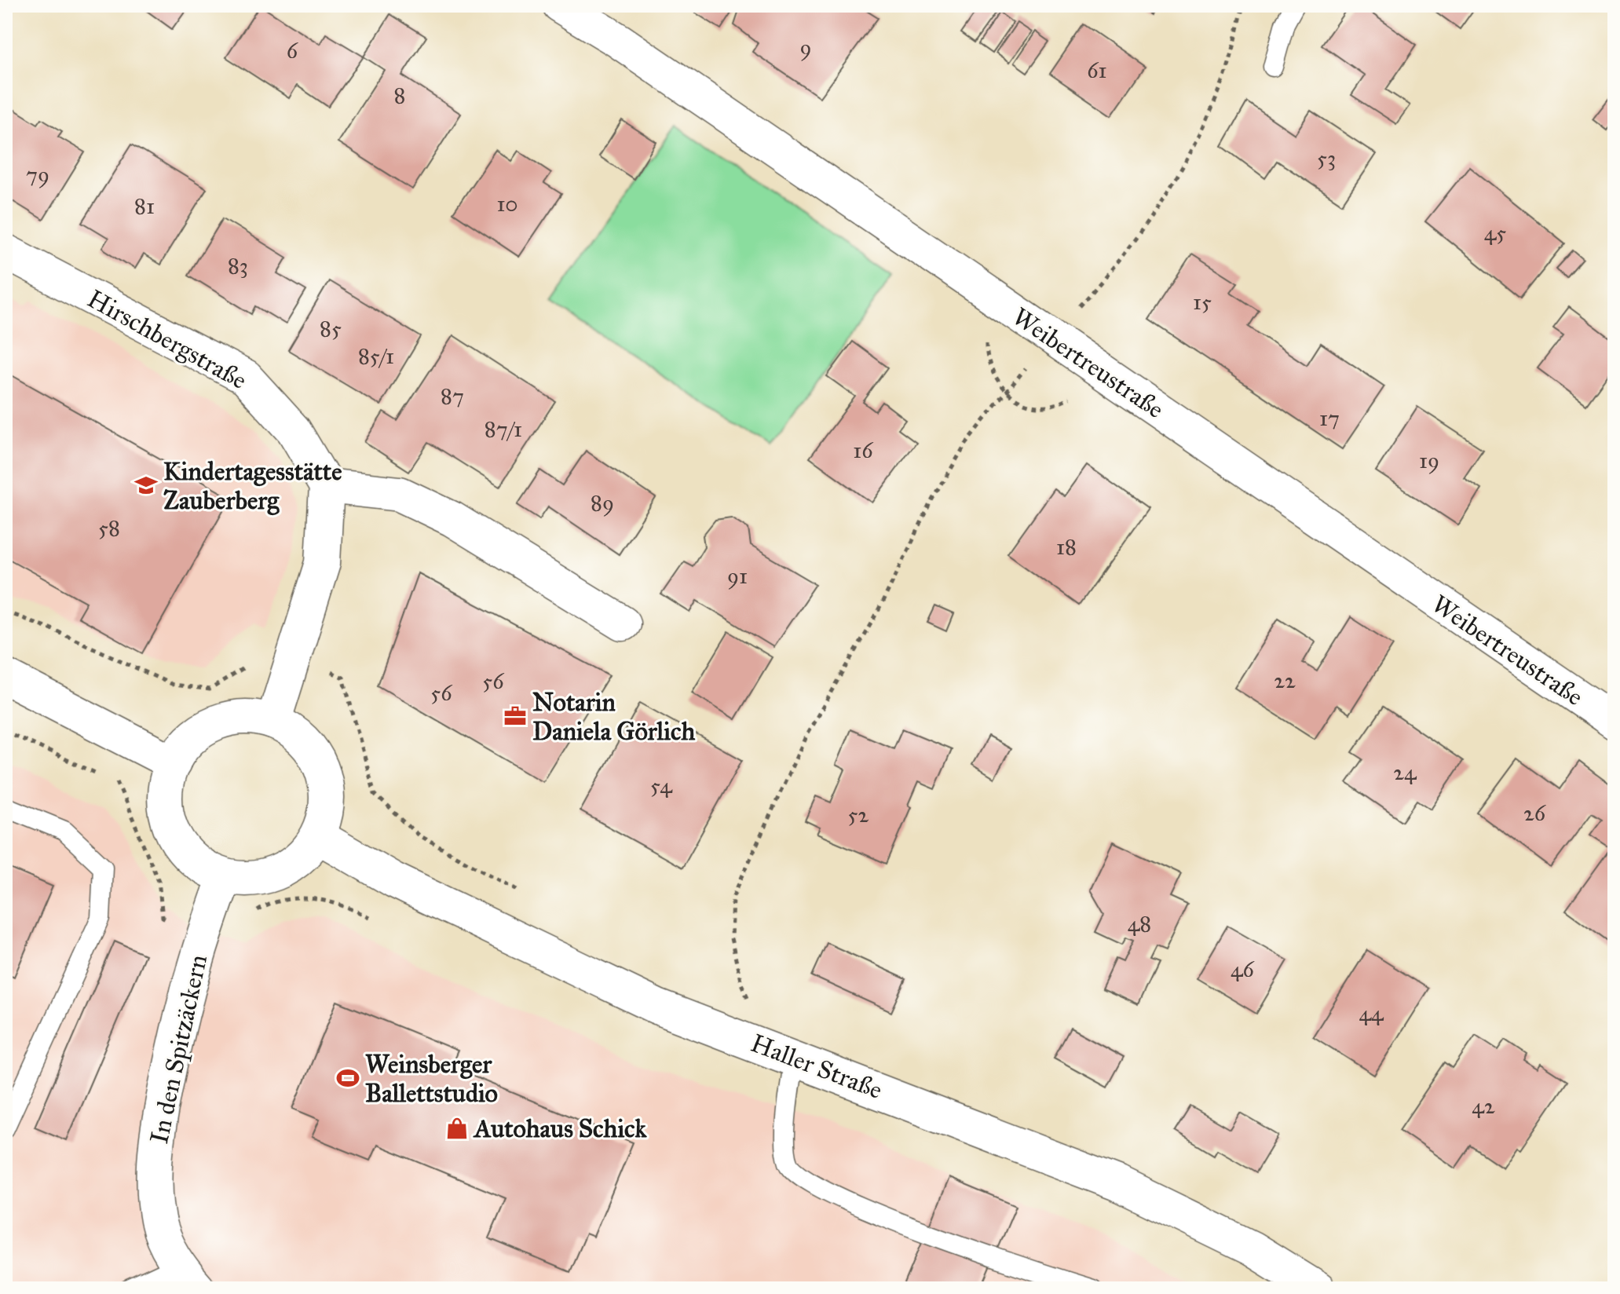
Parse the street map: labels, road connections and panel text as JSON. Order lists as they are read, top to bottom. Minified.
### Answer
{"streets":{"street":["Hirschbergstraße","Weibertreustraße","In den Spitzäckern","Haller Straße"]},"crossings":[["In den Spitzäckern","Haller Straße"]],"places":{"school or university":["Kindertagesstätte Zauberberg"],"office":["Notarin Daniela Görlich"],"sports":["Weinsberger Ballettstudio"],"shop":["Autohaus Schick"]},"house_numbers":["9","6","61","8","53","79","10","81","45","83","15","85","85/1","87","17","87/1","16","19","89","58","18","91","22","56","56","24","54","26","52","48","46","44","42"]}
